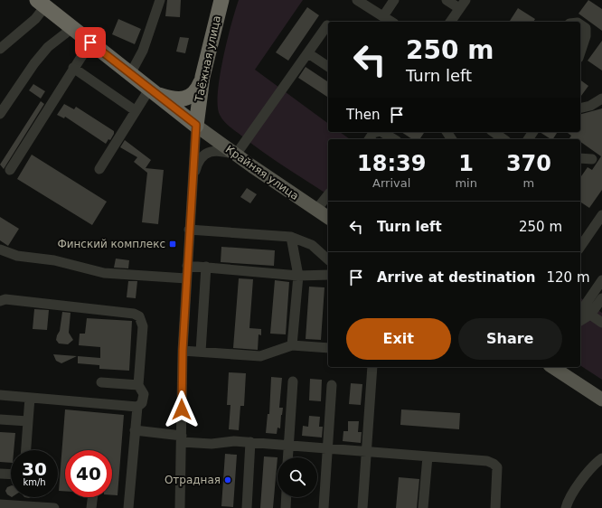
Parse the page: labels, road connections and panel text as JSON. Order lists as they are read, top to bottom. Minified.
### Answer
{"streets":{"highway":["Таёжная улица"],"main road":["Крайняя улица"]},"crossings":[["Таёжная улица","Крайняя улица"]],"places":{"transit":["Финский комплекс"],"other":["Отрадная"]},"page":{"turn":["250 m","Turn left"],"then":"Then","eta":["18:39","Arrival","1","min","370","m"],"list":[{"name":"Turn left","value":"250 m"},{"name":"Arrive at destination","value":"120 m"}],"buttons":["Exit","Share"],"speed":"30 km/h","limit":"40"}}
